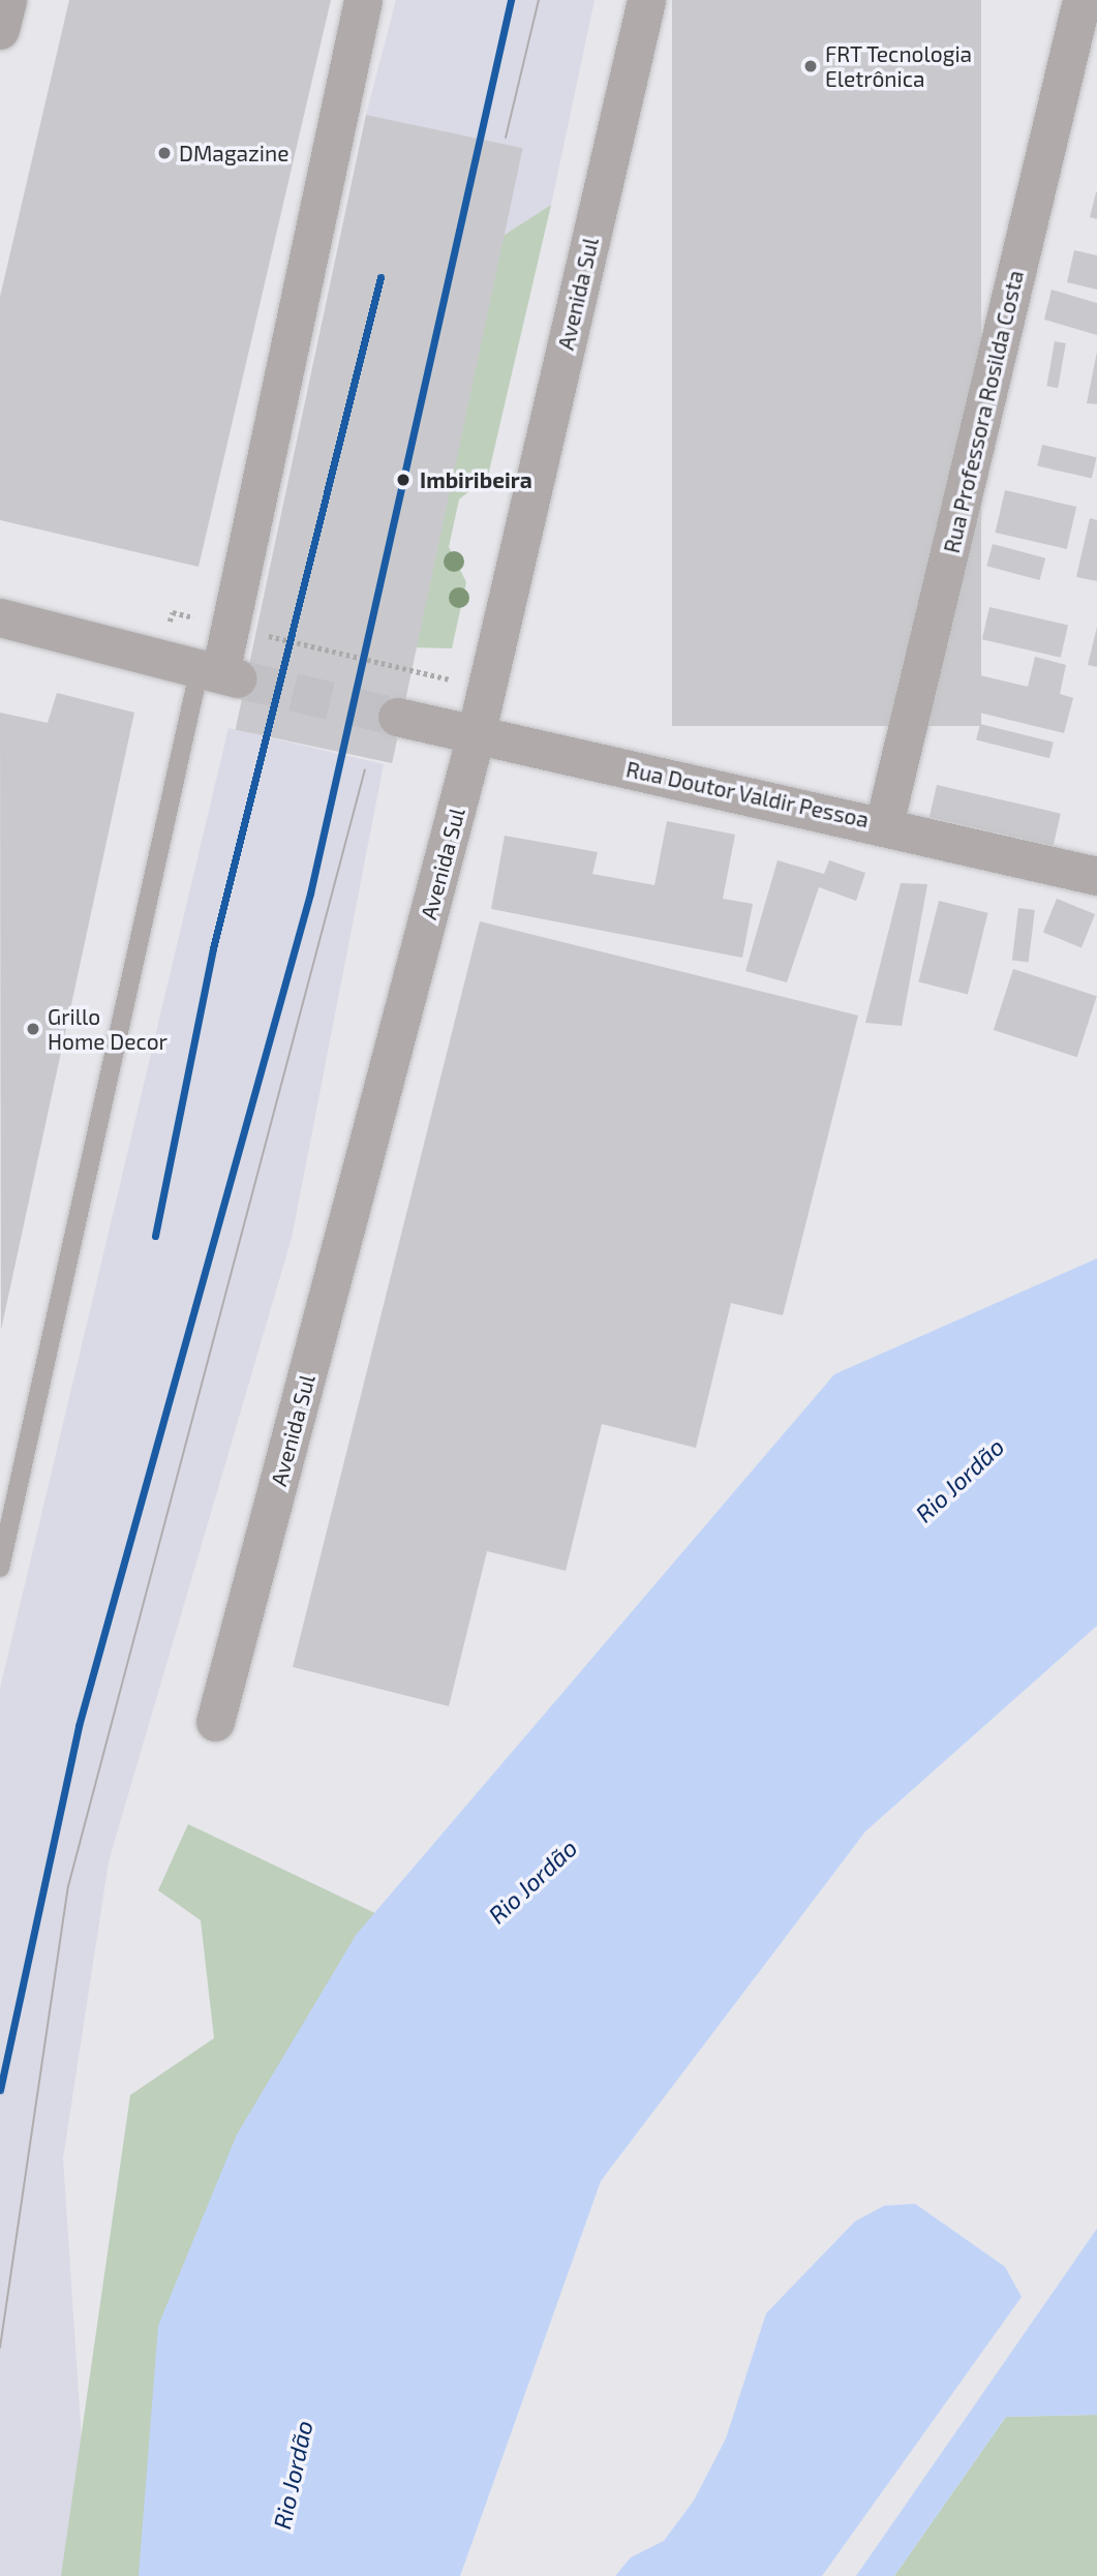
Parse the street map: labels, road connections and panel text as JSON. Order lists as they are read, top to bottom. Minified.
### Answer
{"streets":{"street":["Avenida Sul","Rua Professora Rosilda Costa","Rua Doutor Valdir Pessoa"]},"crossings":[["Avenida Sul","Rua Doutor Valdir Pessoa"],["Rua Professora Rosilda Costa","Rua Doutor Valdir Pessoa"]],"water":["Rio Jordão"],"places":["FRT Tecnologia Eletrônica","DMagazine","Imbiribeira","Grillo Home Decor"],"lines":["metro line Sul"]}
